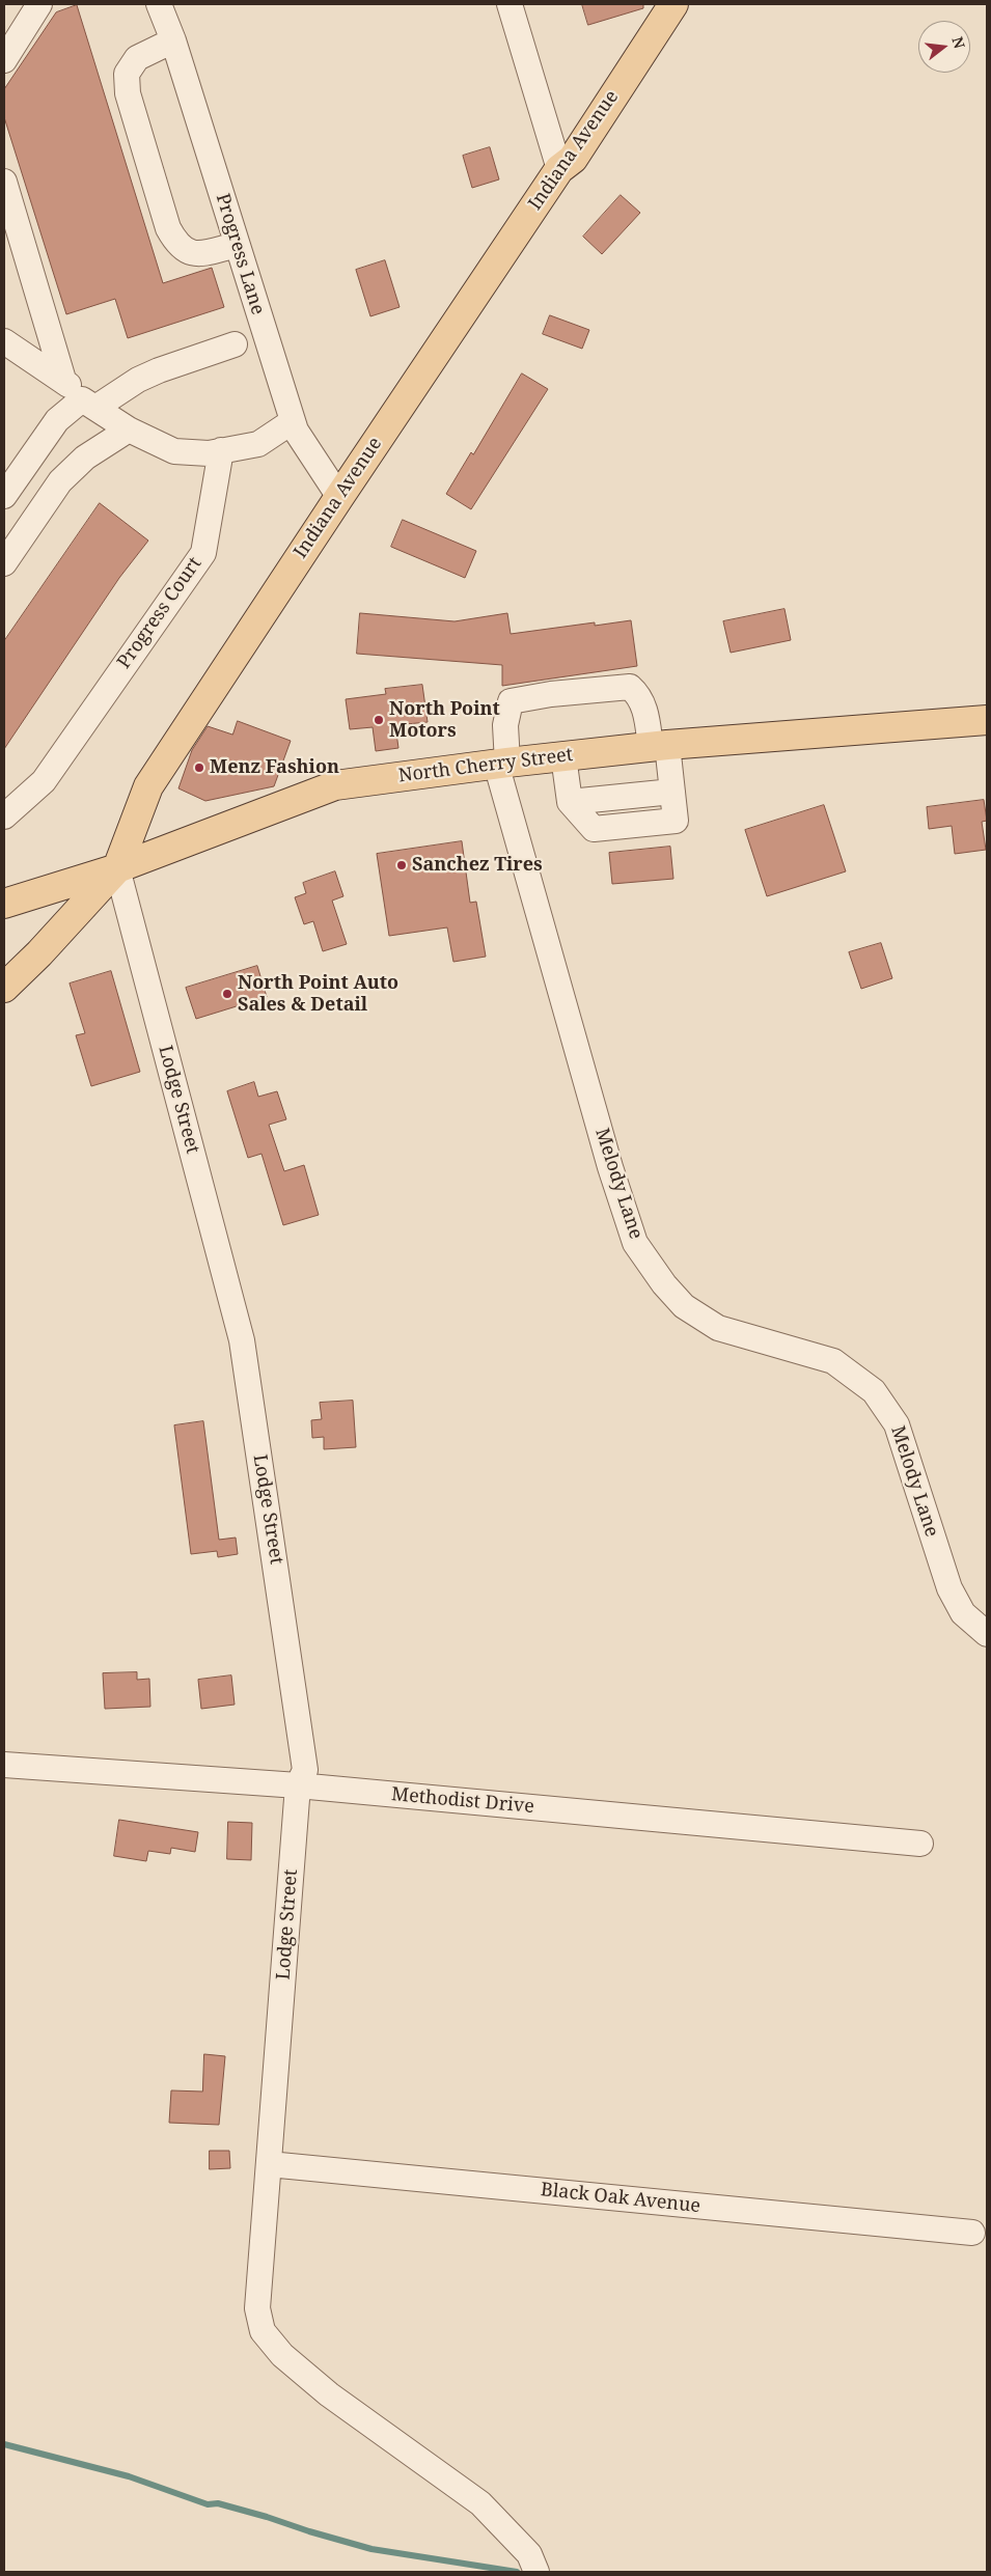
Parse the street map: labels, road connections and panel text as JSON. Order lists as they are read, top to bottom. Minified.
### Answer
{"streets":{"main road":["Indiana Avenue","North Cherry Street"],"street":["Progress Lane","Progress Court","Lodge Street","Melody Lane","Methodist Drive","Black Oak Avenue"]},"crossings":[["Indiana Avenue","Progress Lane"],["Indiana Avenue","North Cherry Street"],["Indiana Avenue","Lodge Street"],["North Cherry Street","Lodge Street"],["North Cherry Street","Melody Lane"],["Lodge Street","Methodist Drive"],["Lodge Street","Black Oak Avenue"]],"places":["North Point Motors","Menz Fashion","Sanchez Tires","North Point Auto Sales & Detail"],"north":"right"}
